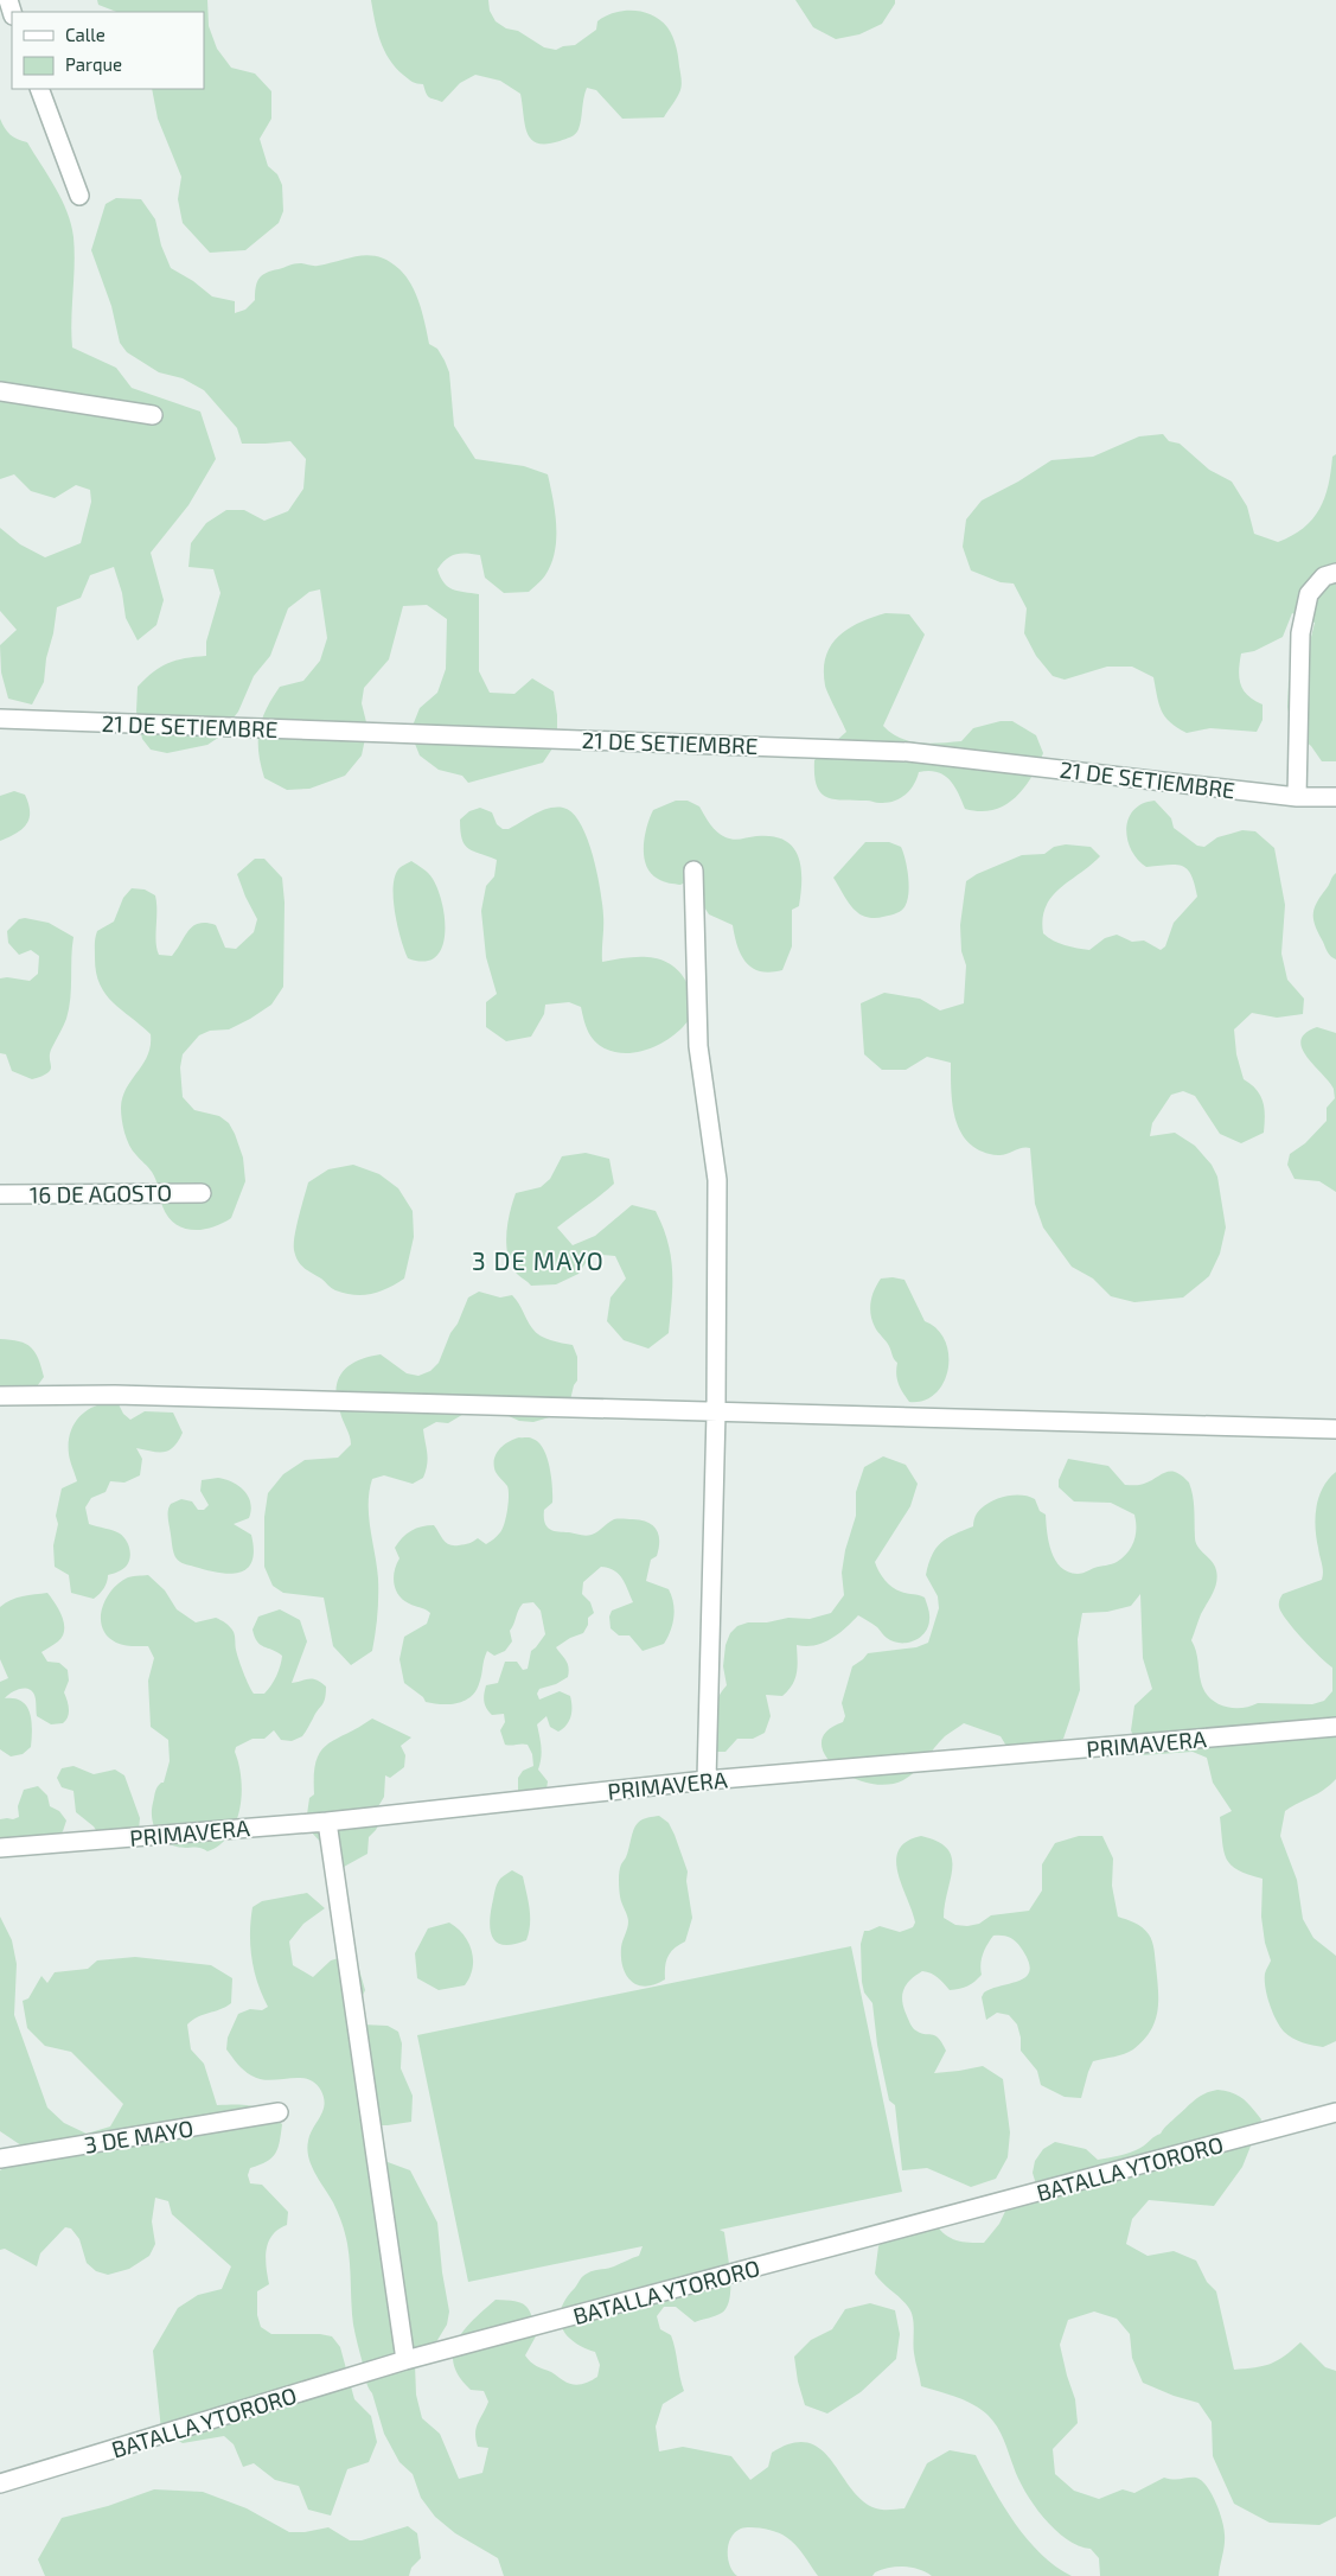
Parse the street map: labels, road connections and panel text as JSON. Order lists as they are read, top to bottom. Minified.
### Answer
{"streets":{"street":["21 DE SETIEMBRE","16 DE AGOSTO","PRIMAVERA","3 DE MAYO","BATALLA YTORORO"]},"districts":["3 DE MAYO"],"legend":["Calle","Parque"]}
